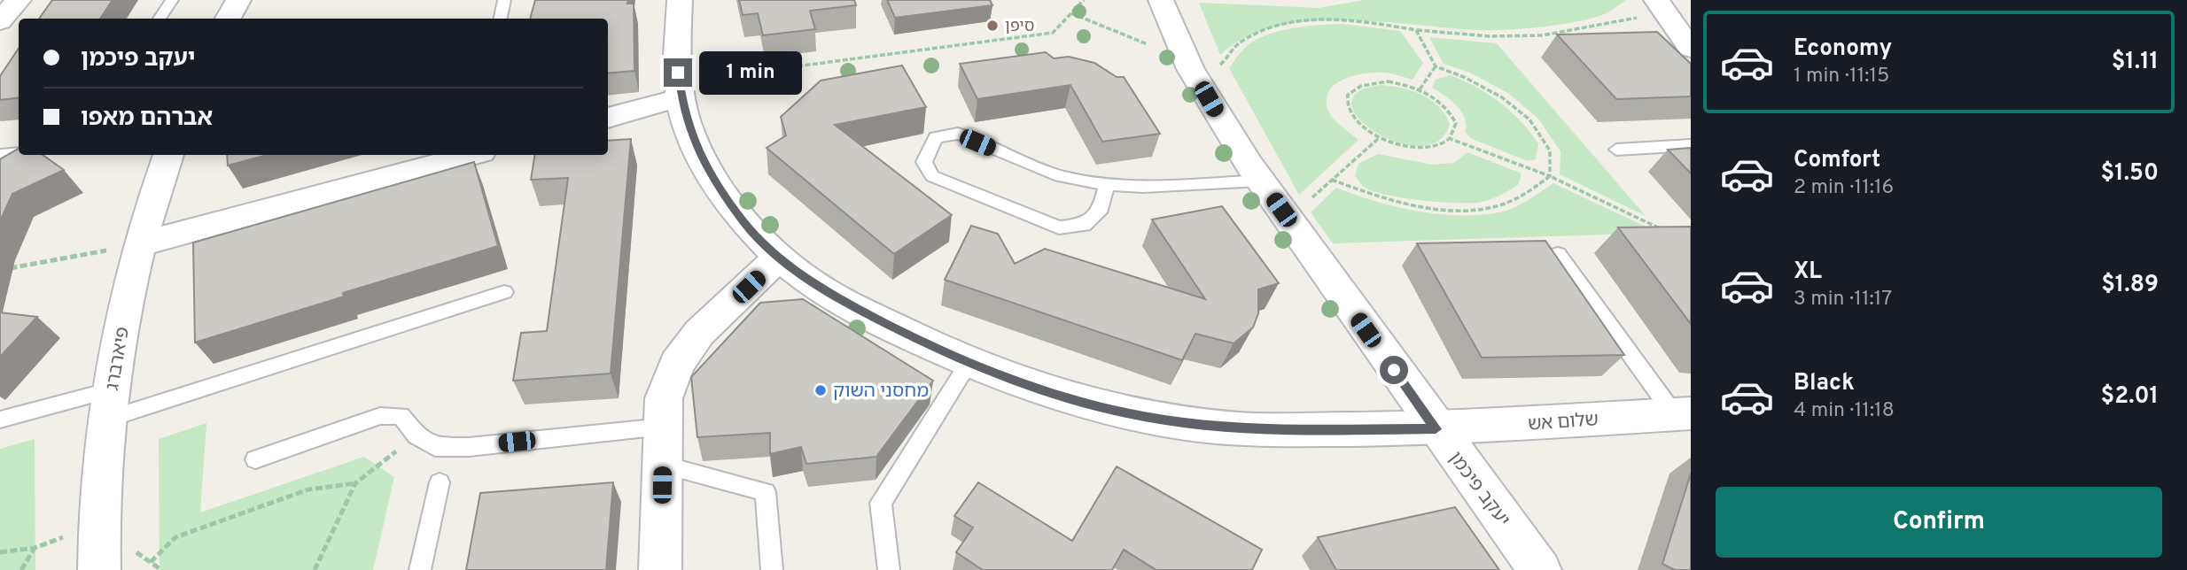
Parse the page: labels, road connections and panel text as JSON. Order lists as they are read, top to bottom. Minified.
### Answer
{"streets":{"street":["פיארברג","שלום אש","יעקב פיכמן"]},"crossings":[["שלום אש","יעקב פיכמן"]],"places":["סיפן","מחסני השוק"],"page":{"list":[{"name":"Economy","note":"1 min · 11:15","value":"$1.11"},{"name":"Comfort","note":"2 min · 11:16","value":"$1.50"},{"name":"XL","note":"3 min · 11:17","value":"$1.89"},{"name":"Black","note":"4 min · 11:18","value":"$2.01"}],"banner":["יעקב פיכמן","אברהם מאפו"],"bubble":"1 min","buttons":"Confirm"}}
